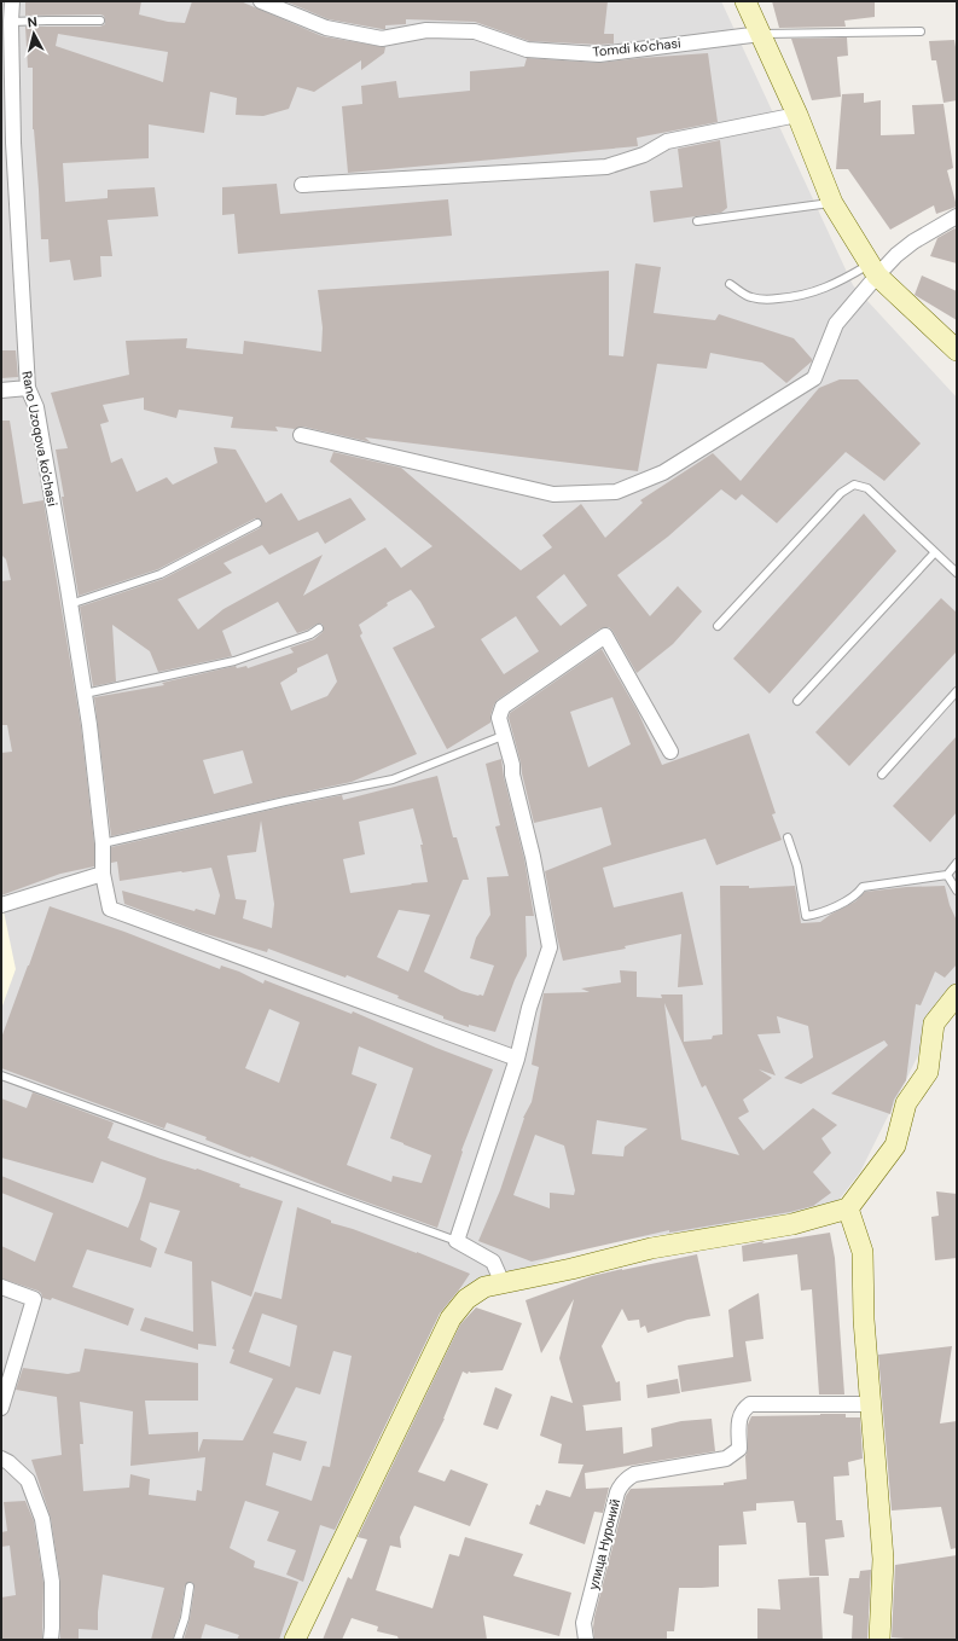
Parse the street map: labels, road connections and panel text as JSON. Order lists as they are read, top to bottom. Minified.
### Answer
{"streets":{"street":["Tomdi ko'chasi","Rano Uzoqova ko'chasi","улица Нуроний"]},"north":"top"}
